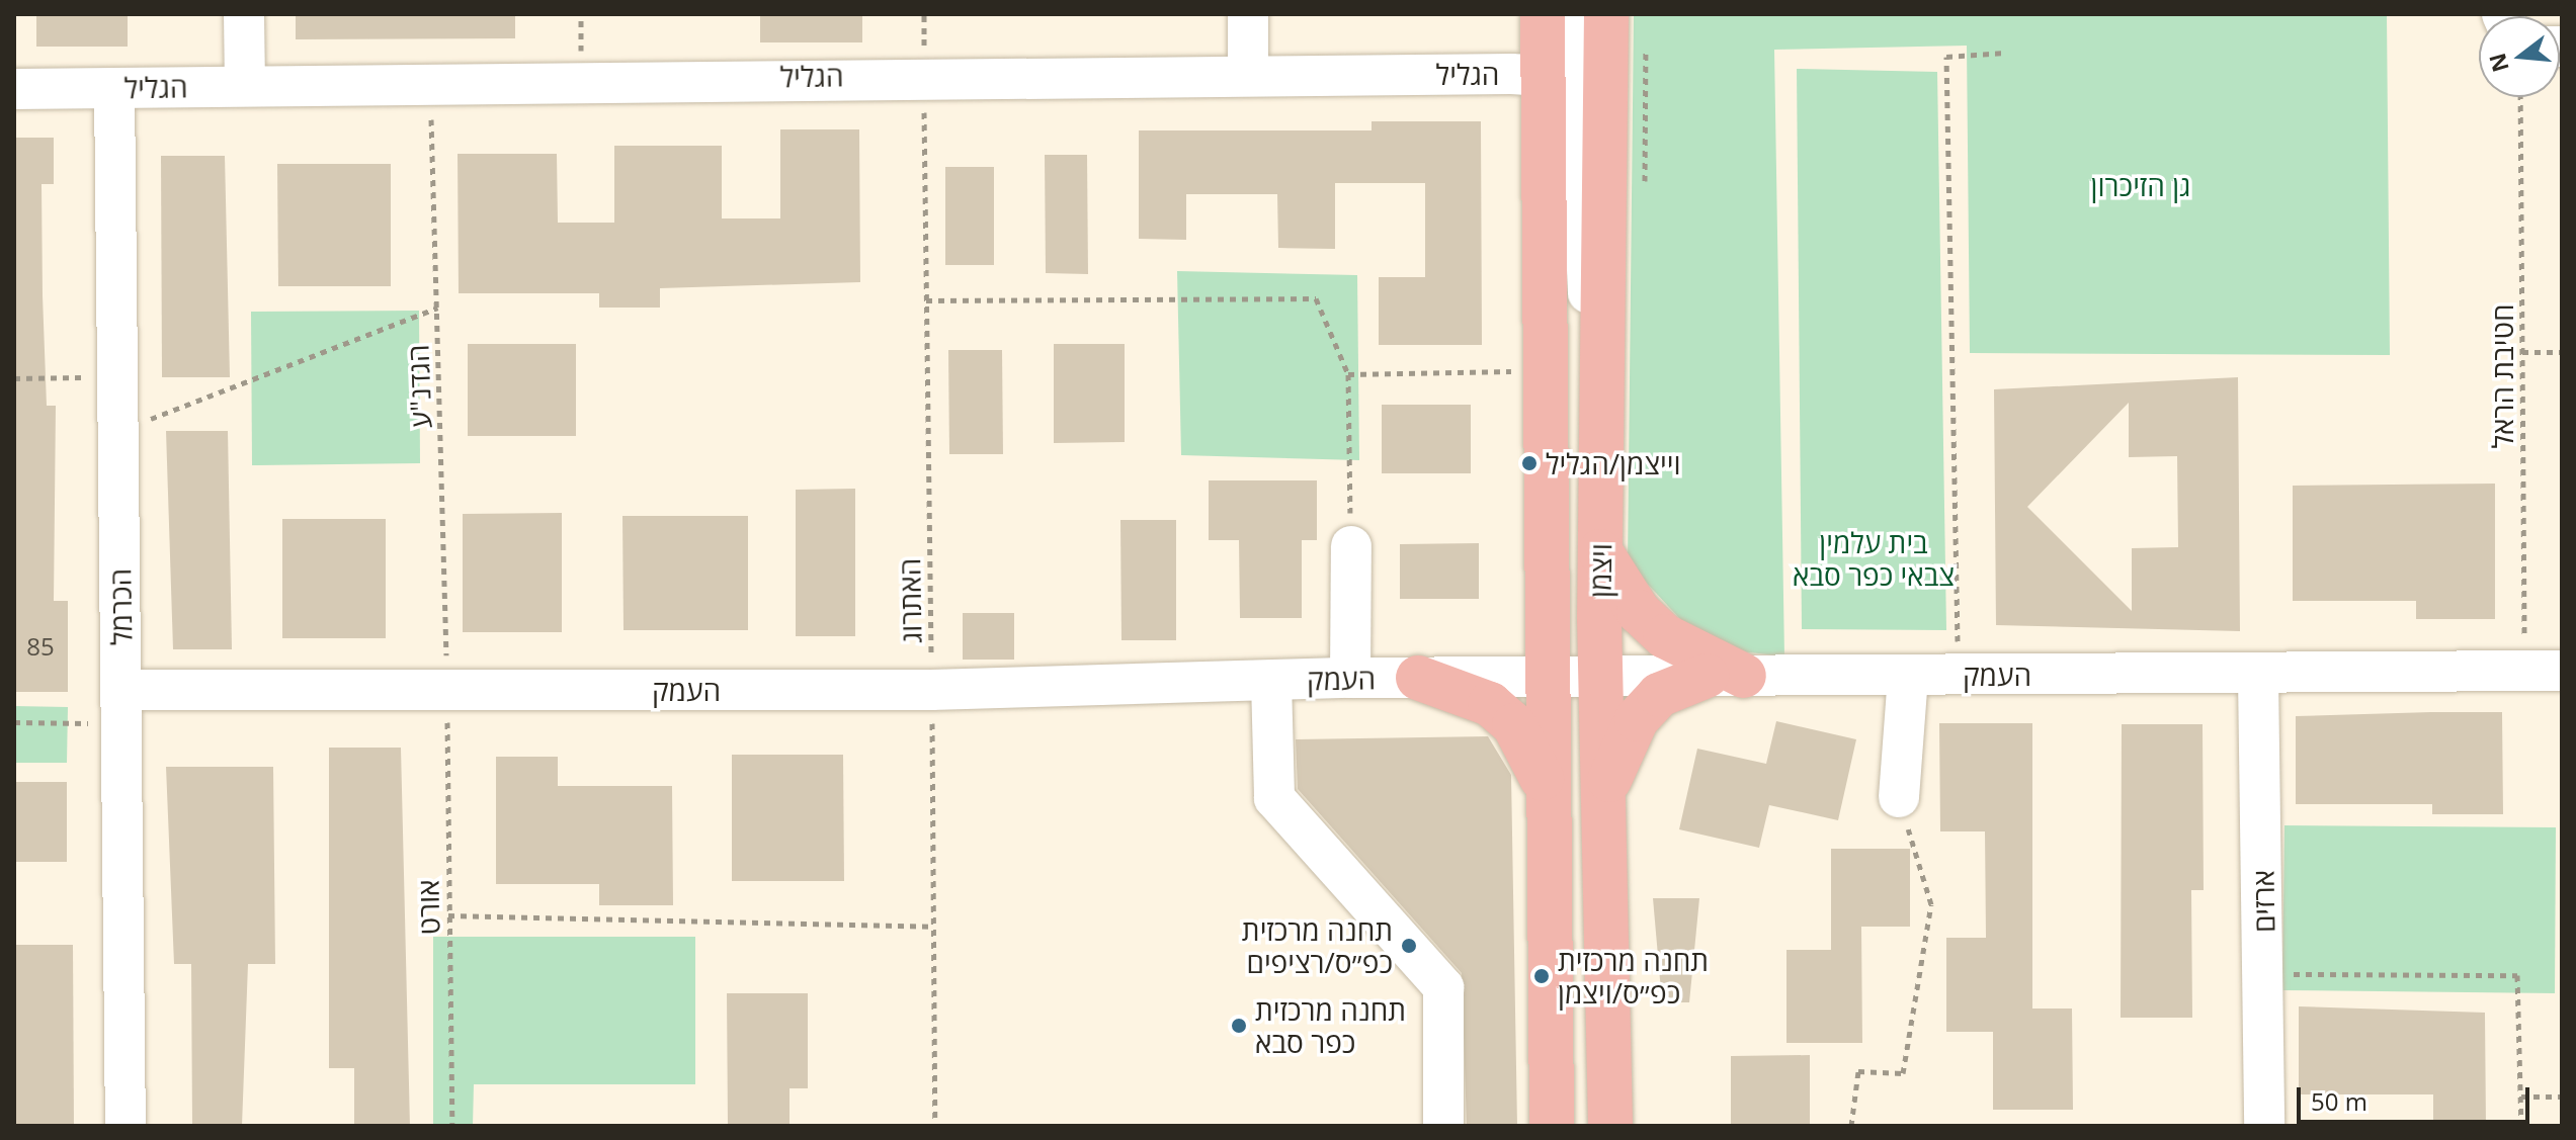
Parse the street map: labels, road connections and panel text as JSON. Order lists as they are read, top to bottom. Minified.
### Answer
{"streets":{"main road":["ויצמן"],"street":["הגליל","הכרמל","העמק","ארזים"],"path":["חטיבת הראל","הגדנ\"ע","האתרוג","אורט"]},"crossings":[["הגליל","הגדנ\"ע"],["הגליל","ויצמן"],["הגליל","האתרוג"],["הגליל","הכרמל"],["חטיבת הראל","העמק"],["הגדנ\"ע","העמק"],["הגדנ\"ע","אורט"],["ויצמן","העמק"],["האתרוג","העמק"],["הכרמל","העמק"],["העמק","ארזים"],["העמק","אורט"]],"parks":["גן הזיכרון","בית עלמין צבאי כפר סבא"],"places":["וייצמן/הגליל","תחנה מרכזית כפ״ס/רציפים","תחנה מרכזית כפ״ס/ויצמן","תחנה מרכזית כפר סבא"],"house_numbers":["85"],"scale_bar":"50 m","north":"left"}
